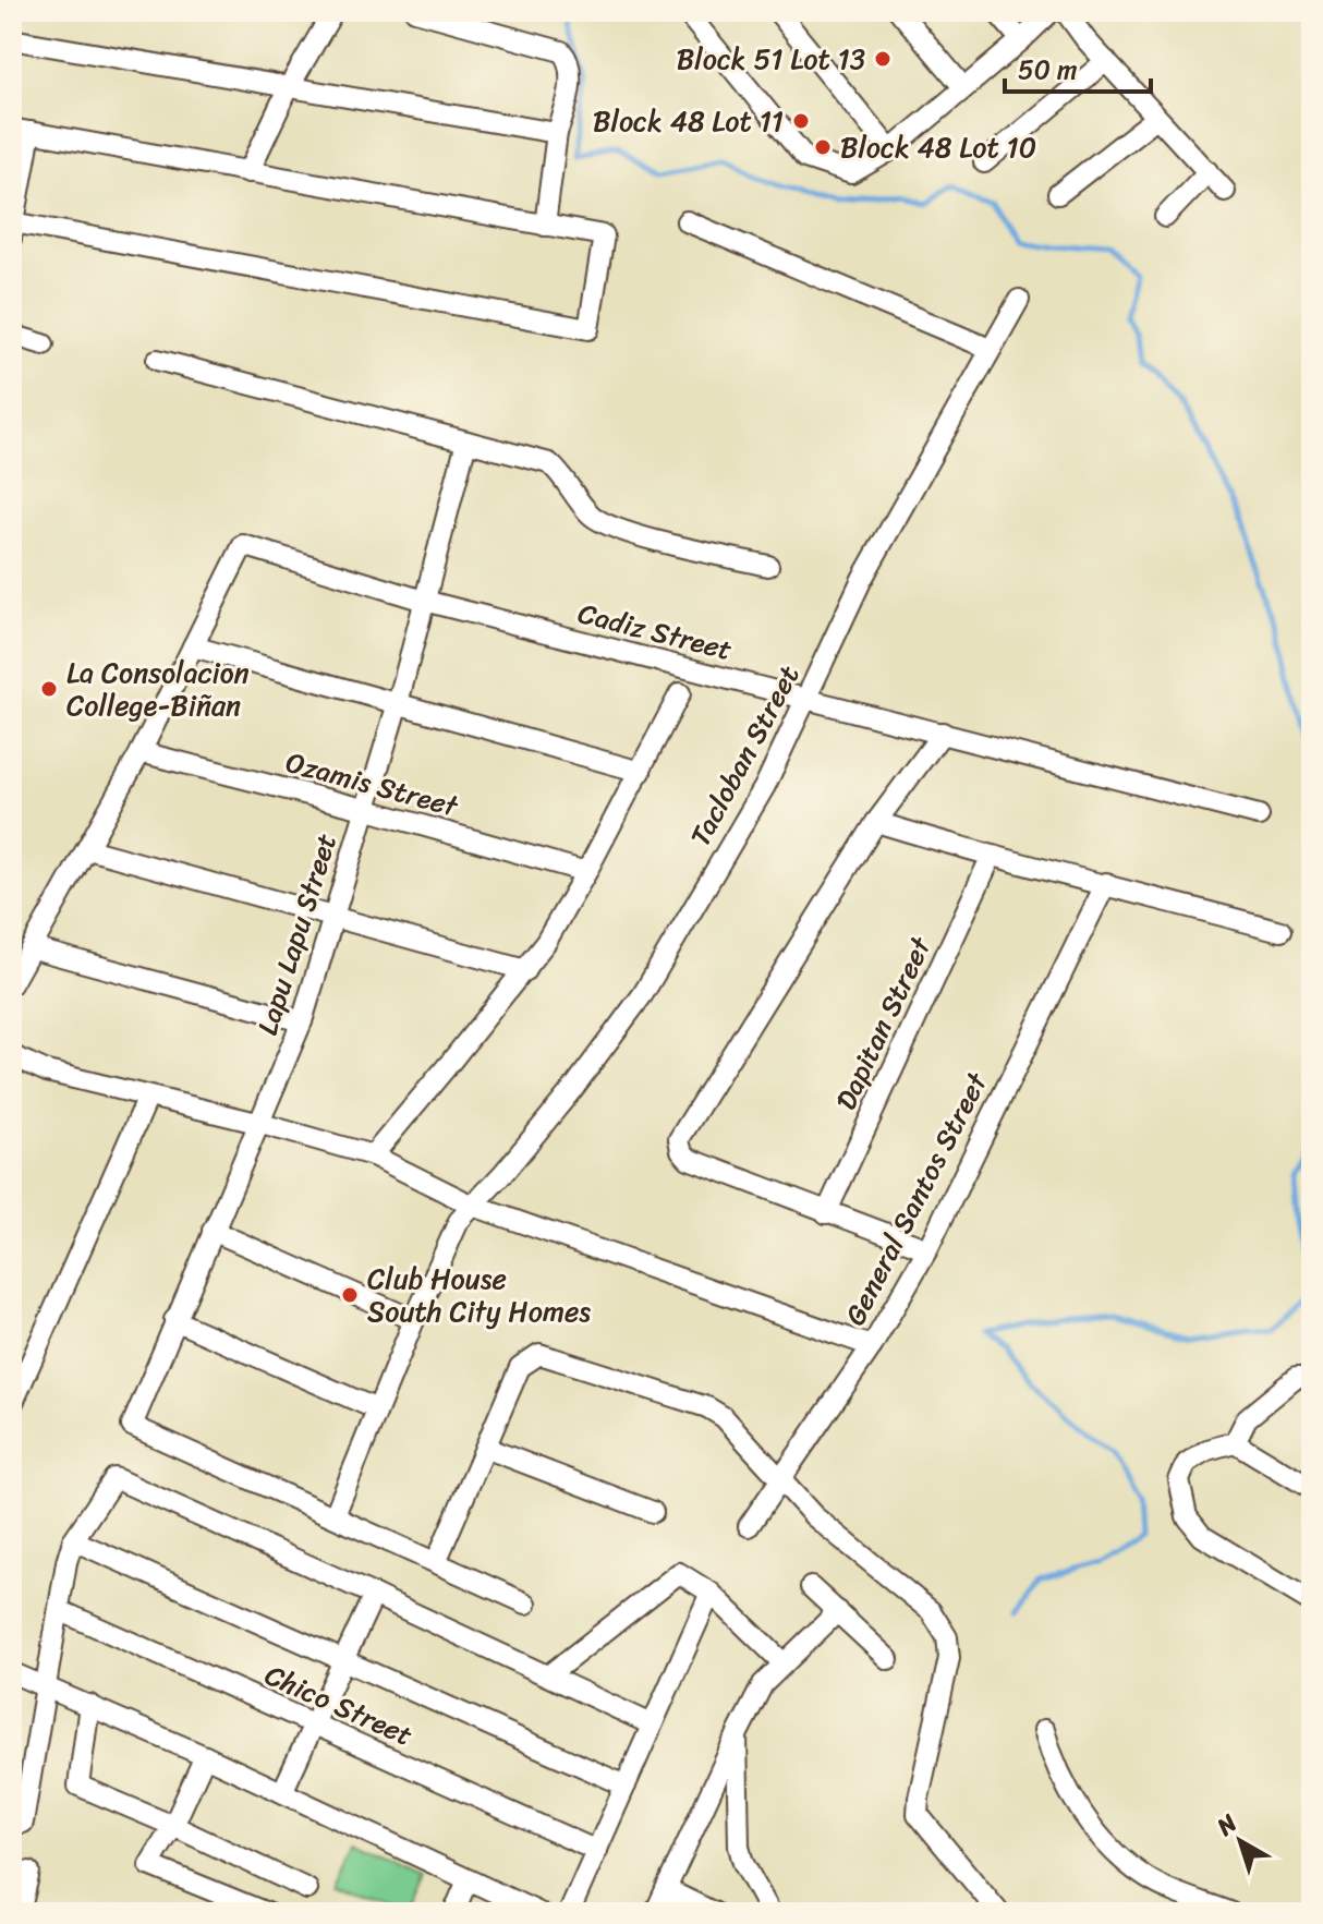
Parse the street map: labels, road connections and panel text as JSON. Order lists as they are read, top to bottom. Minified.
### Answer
{"streets":{"street":["Cadiz Street","Tacloban Street","Ozamis Street","Lapu Lapu Street","Dapitan Street","General Santos Street","Chico Street"]},"crossings":[["Cadiz Street","Tacloban Street"],["Cadiz Street","Lapu Lapu Street"],["Tacloban Street","Lapu Lapu Street"],["Ozamis Street","Lapu Lapu Street"]],"places":["Block 51 Lot 13","Block 48 Lot 11","Block 48 Lot 10","La Consolacion College-Biñan","Club House South City Homes"],"scale_bar":"50 m","north":"top left"}
